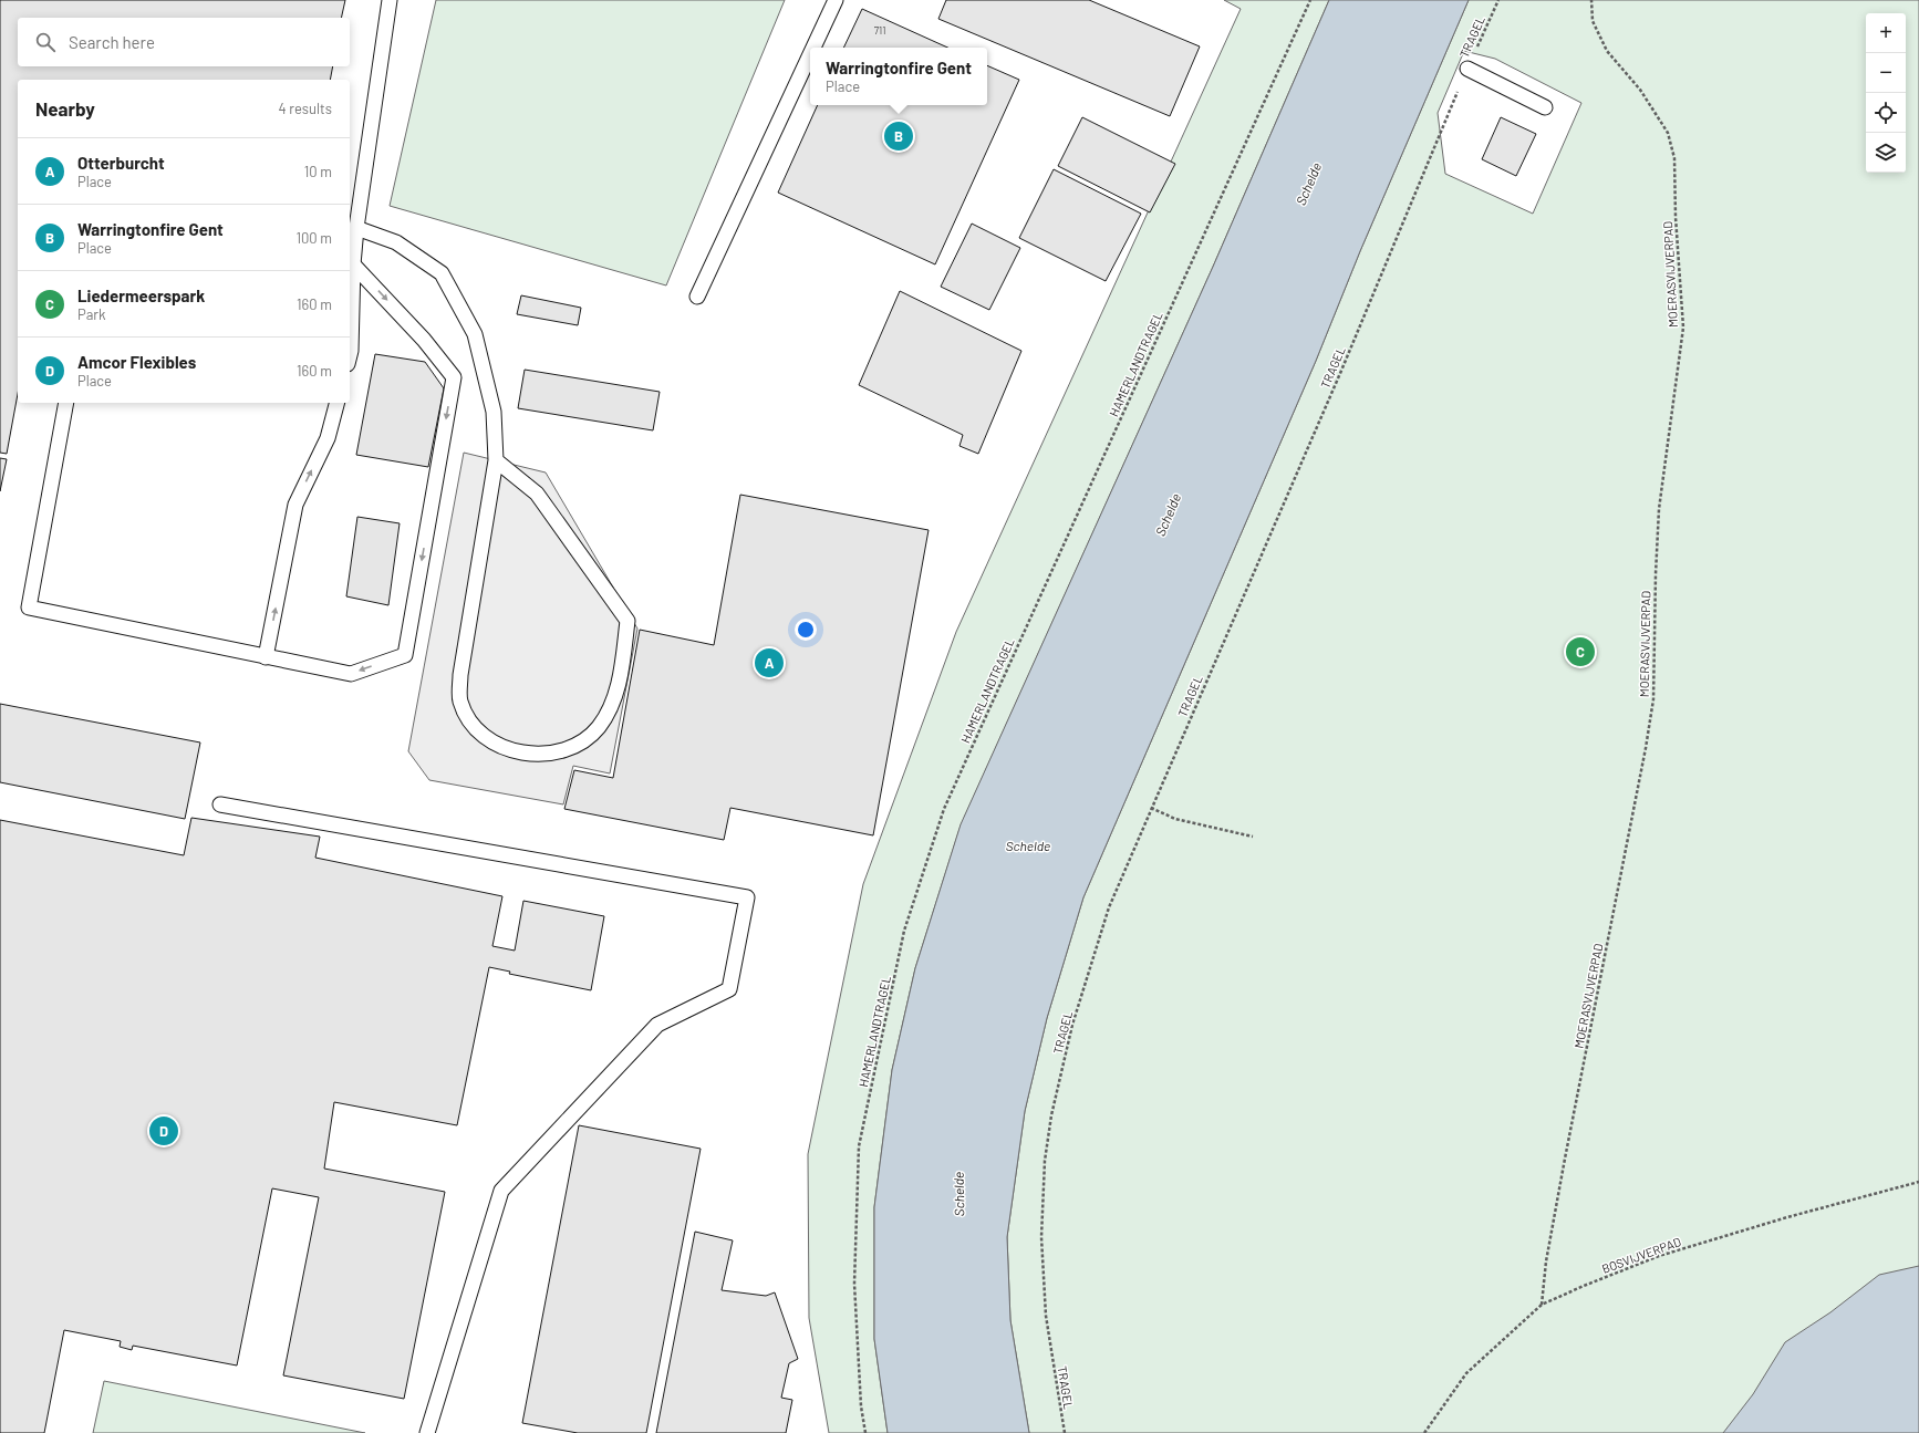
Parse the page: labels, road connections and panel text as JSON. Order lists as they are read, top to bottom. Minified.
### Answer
{"streets":{"path":["TRAGEL","MOERASVIJVERPAD","HAMERLANDTRAGEL","BOSVIJVERPAD"]},"crossings":[["MOERASVIJVERPAD","BOSVIJVERPAD"]],"water":["Schelde"],"house_numbers":["711"],"page":{"map_buttons":["+","−"],"search":"Search here","popup":["Warringtonfire Gent","Place"],"heading":["Nearby","4 results"],"pins":["B","C","A","D"],"list":[{"mark":"A","name":"Otterburcht","note":"Place","value":"10 m"},{"mark":"B","name":"Warringtonfire Gent","note":"Place","value":"100 m"},{"mark":"C","name":"Liedermeerspark","note":"Park","value":"160 m"},{"mark":"D","name":"Amcor Flexibles","note":"Place","value":"160 m"}]}}
